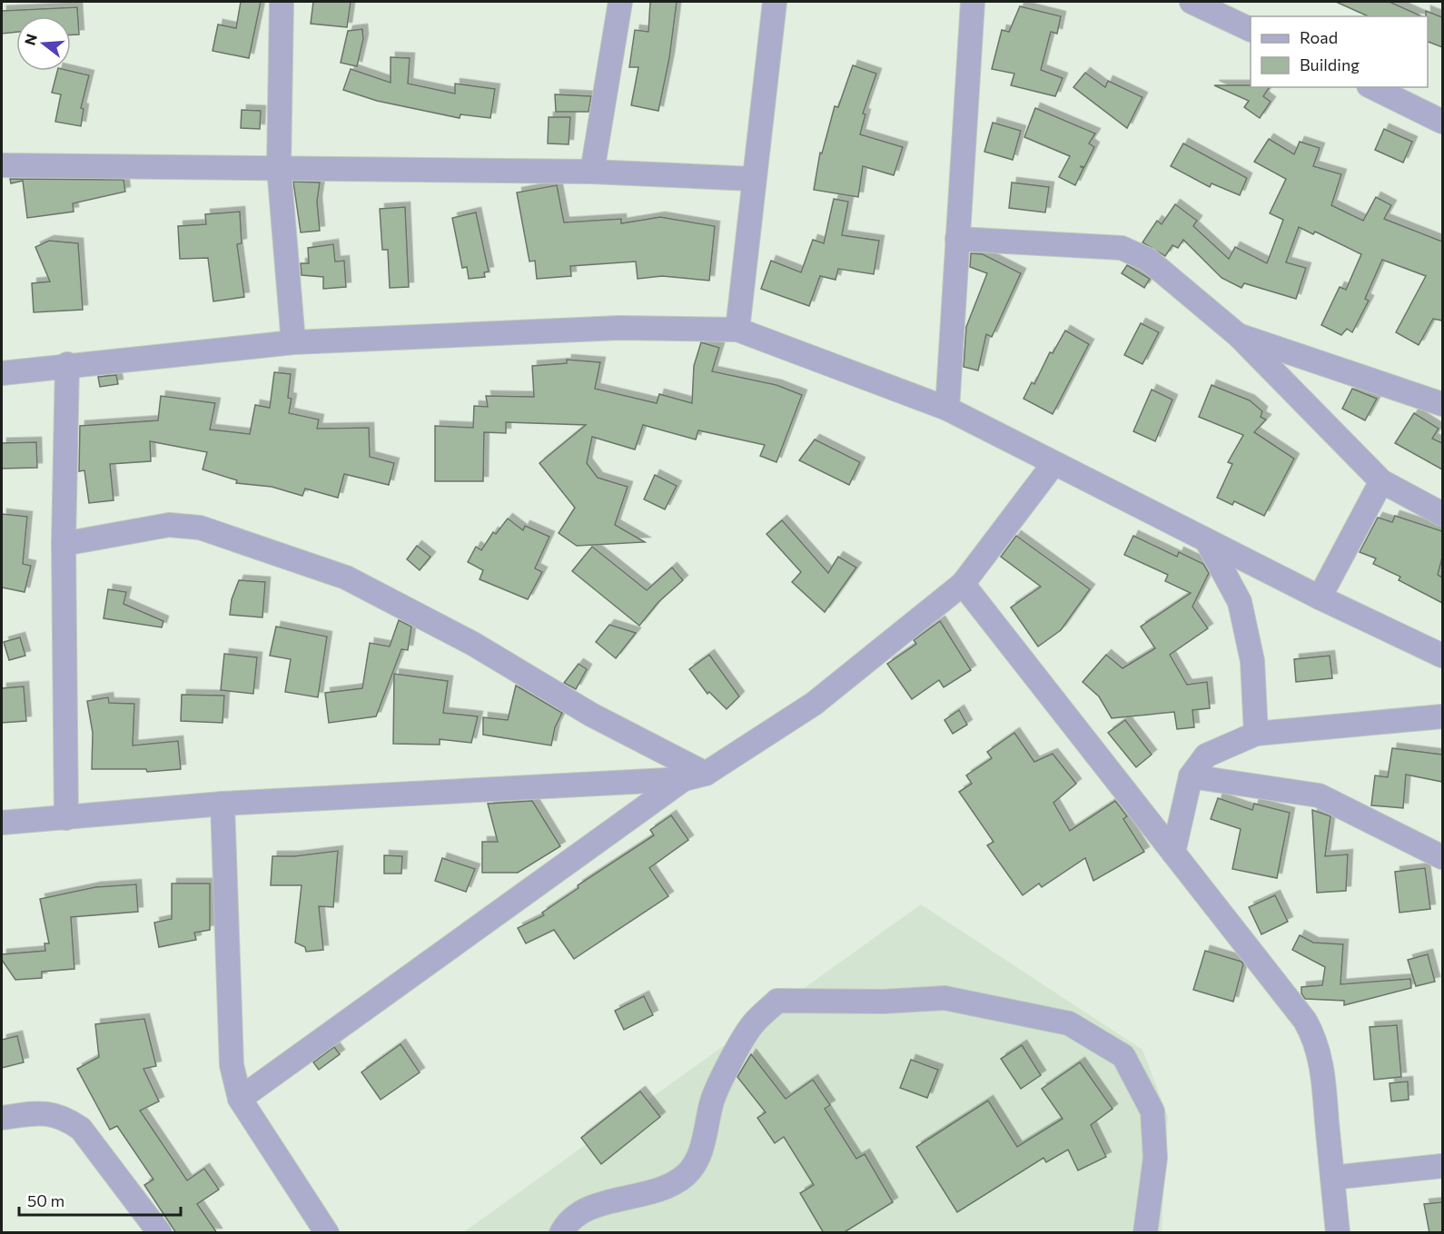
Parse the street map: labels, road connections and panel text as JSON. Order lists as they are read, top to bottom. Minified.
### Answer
{"legend":["Road","Building"],"scale_bar":"50 m","north":"left"}
